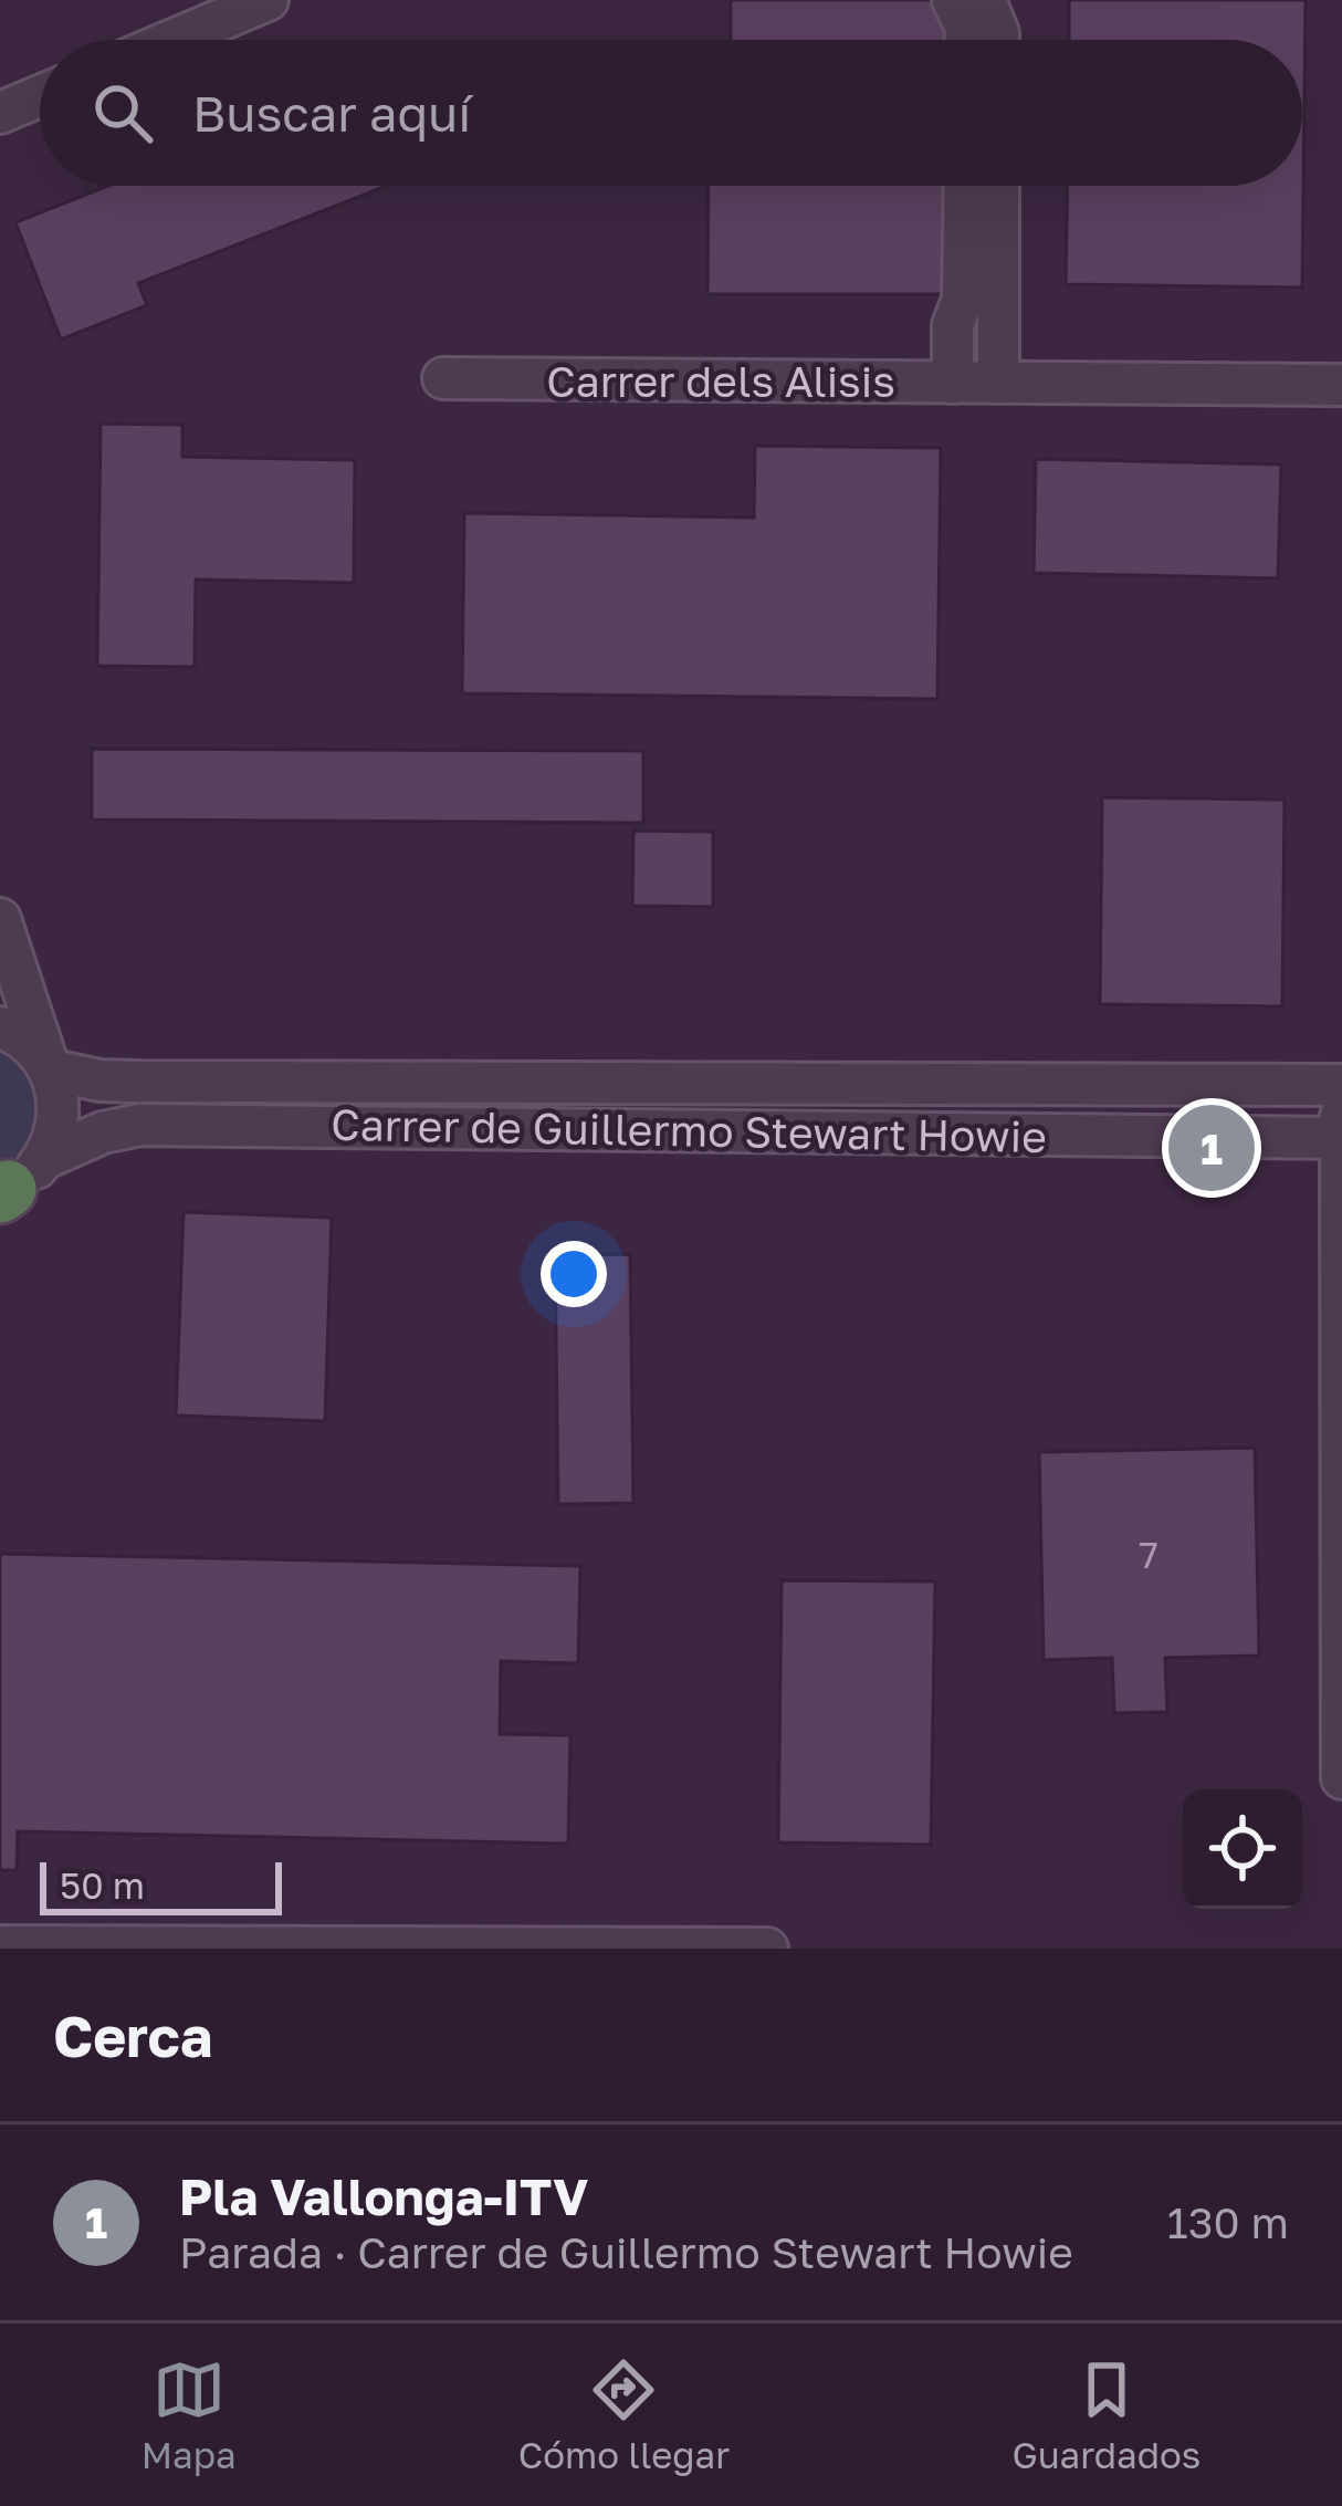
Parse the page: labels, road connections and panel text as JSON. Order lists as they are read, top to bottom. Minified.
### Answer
{"streets":{"street":["Carrer dels Alisis","Carrer de Guillermo Stewart Howie"]},"house_numbers":["7"],"scale_bar":"50 m","page":{"search":"Buscar aquí","pins":"1","scale":"50 m","heading":"Cerca","list":[{"mark":"1","name":"Pla Vallonga-ITV","note":"Parada · Carrer de Guillermo Stewart Howie","value":"130 m"}],"nav":["Mapa","Cómo llegar","Guardados"]}}
